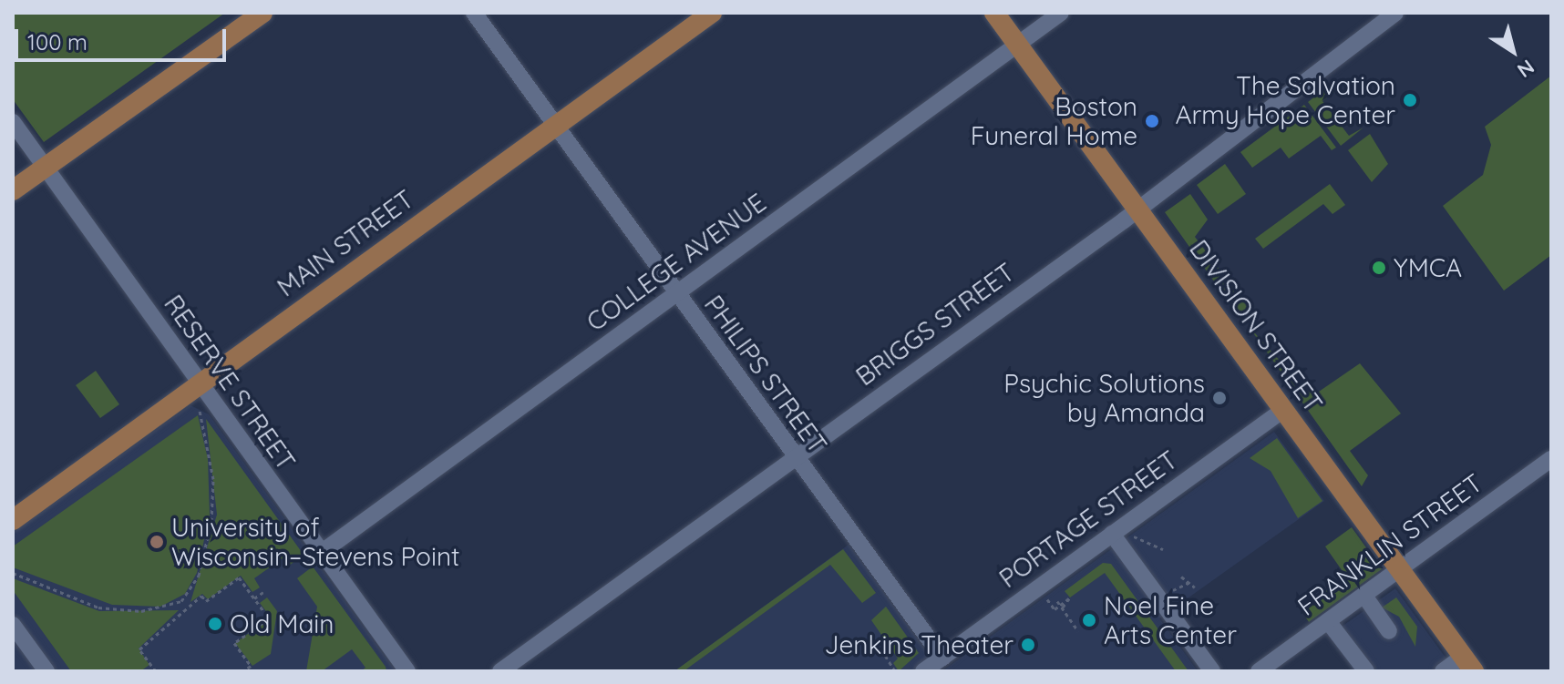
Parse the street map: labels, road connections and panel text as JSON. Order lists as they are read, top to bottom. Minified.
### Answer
{"streets":{"main road":["MAIN STREET","DIVISION STREET"],"street":["COLLEGE AVENUE","BRIGGS STREET","PHILIPS STREET","RESERVE STREET","PORTAGE STREET","FRANKLIN STREET"]},"crossings":[["MAIN STREET","PHILIPS STREET"],["MAIN STREET","RESERVE STREET"],["COLLEGE AVENUE","DIVISION STREET"],["COLLEGE AVENUE","PHILIPS STREET"],["COLLEGE AVENUE","RESERVE STREET"],["BRIGGS STREET","DIVISION STREET"],["BRIGGS STREET","PHILIPS STREET"],["DIVISION STREET","PORTAGE STREET"],["DIVISION STREET","FRANKLIN STREET"],["PHILIPS STREET","PORTAGE STREET"]],"places":["The Salvation Army Hope Center","Boston Funeral Home","YMCA","Psychic Solutions by Amanda","University of Wisconsin–Stevens Point","Noel Fine Arts Center","Old Main","Jenkins Theater"],"scale_bar":"100 m","north":"bottom right"}
